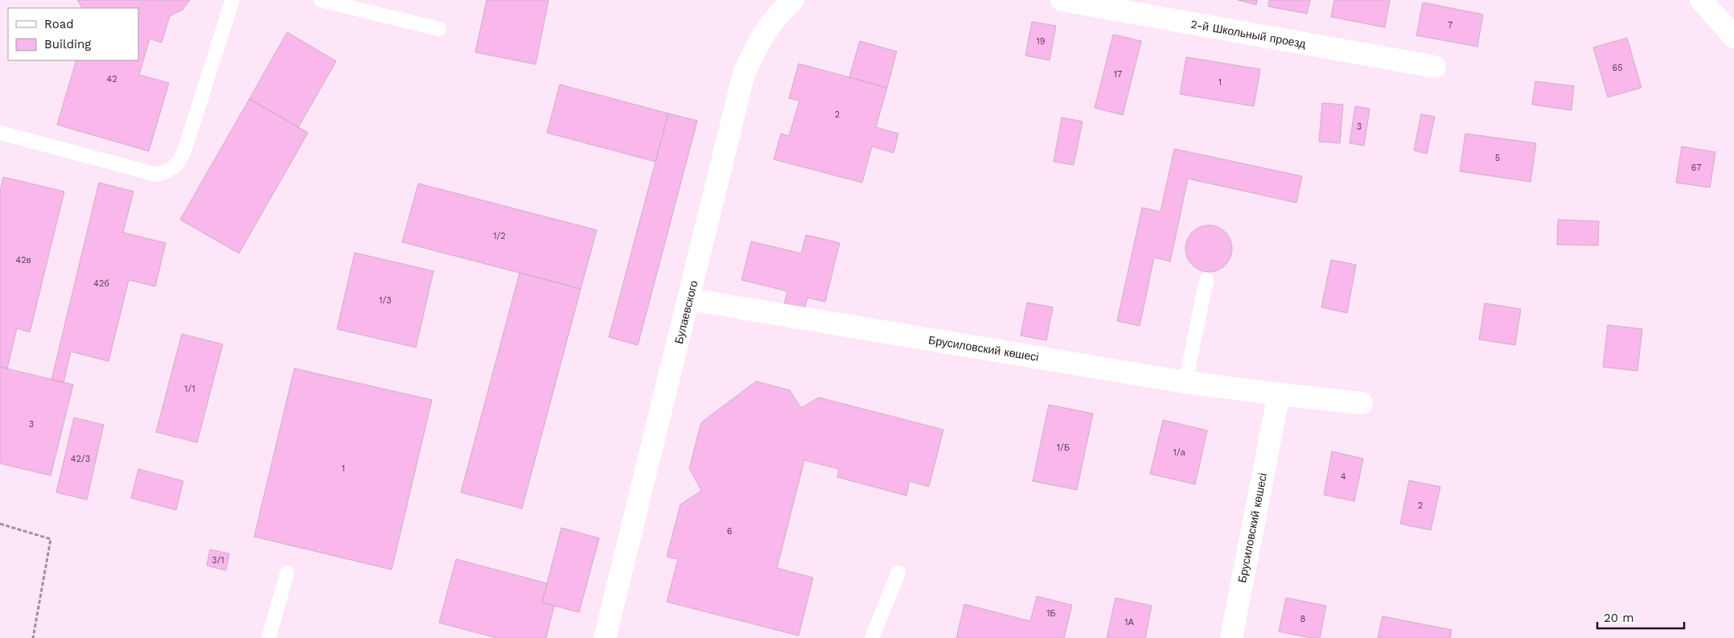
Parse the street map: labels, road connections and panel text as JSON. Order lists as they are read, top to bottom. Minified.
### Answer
{"streets":{"street":["2-й Школьный проезд","Булаевского","Брусиловский көшесі"]},"crossings":[["Булаевского","Брусиловский көшесі"]],"house_numbers":["7","19","65","17","42","1","2","3","5","67","1/2","42в","42б","1/3","1/1","3","1/Б","1/а","42/3","1","4","2","6","3/1","1Б","8","1А"],"legend":["Road","Building"],"scale_bar":"20 m"}
